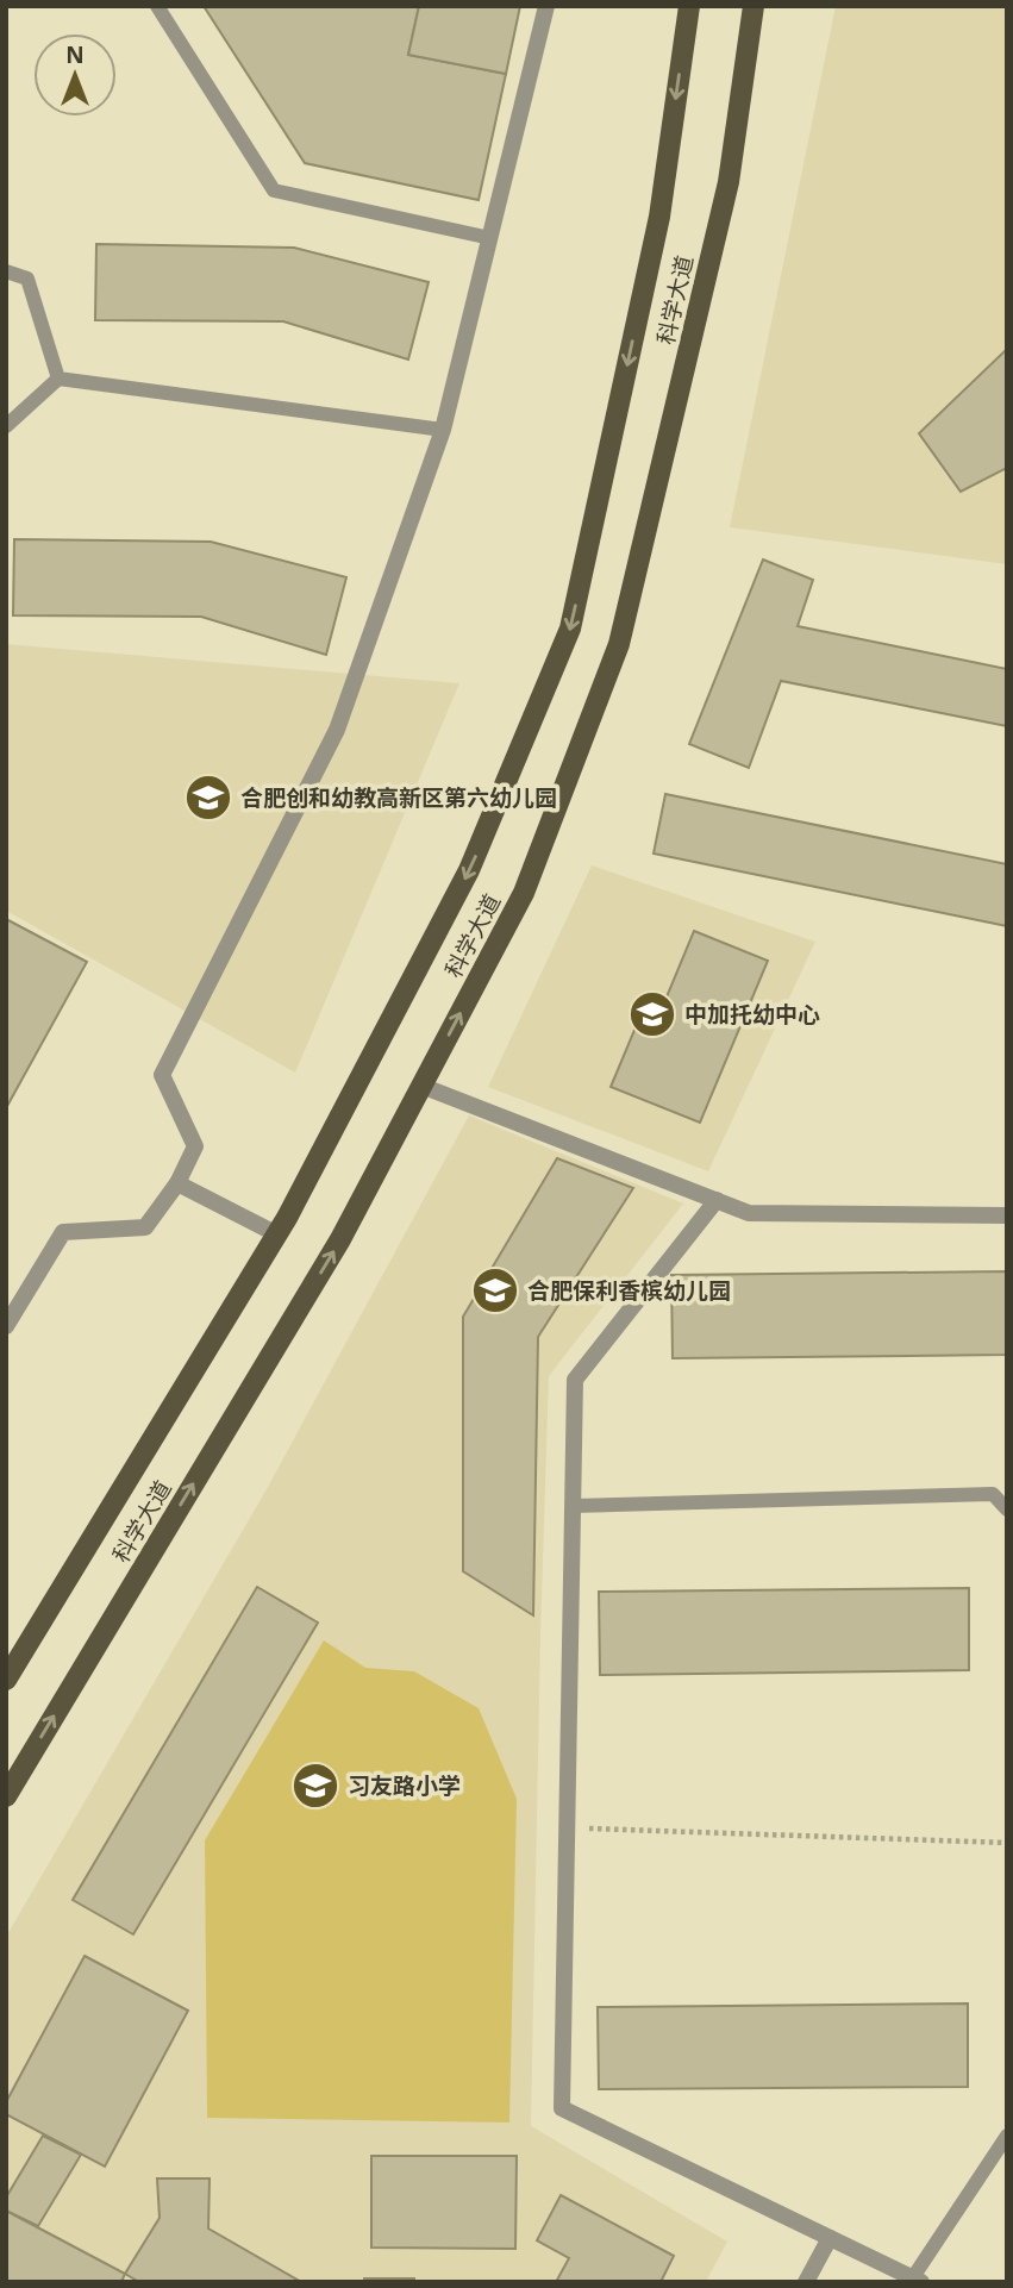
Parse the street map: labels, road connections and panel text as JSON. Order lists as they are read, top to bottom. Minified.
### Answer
{"streets":{"main road":["科学大道"]},"places":{"school or university":["合肥创和幼教高新区第六幼儿园","中加托幼中心","合肥保利香槟幼儿园","习友路小学"]},"north":"top"}
